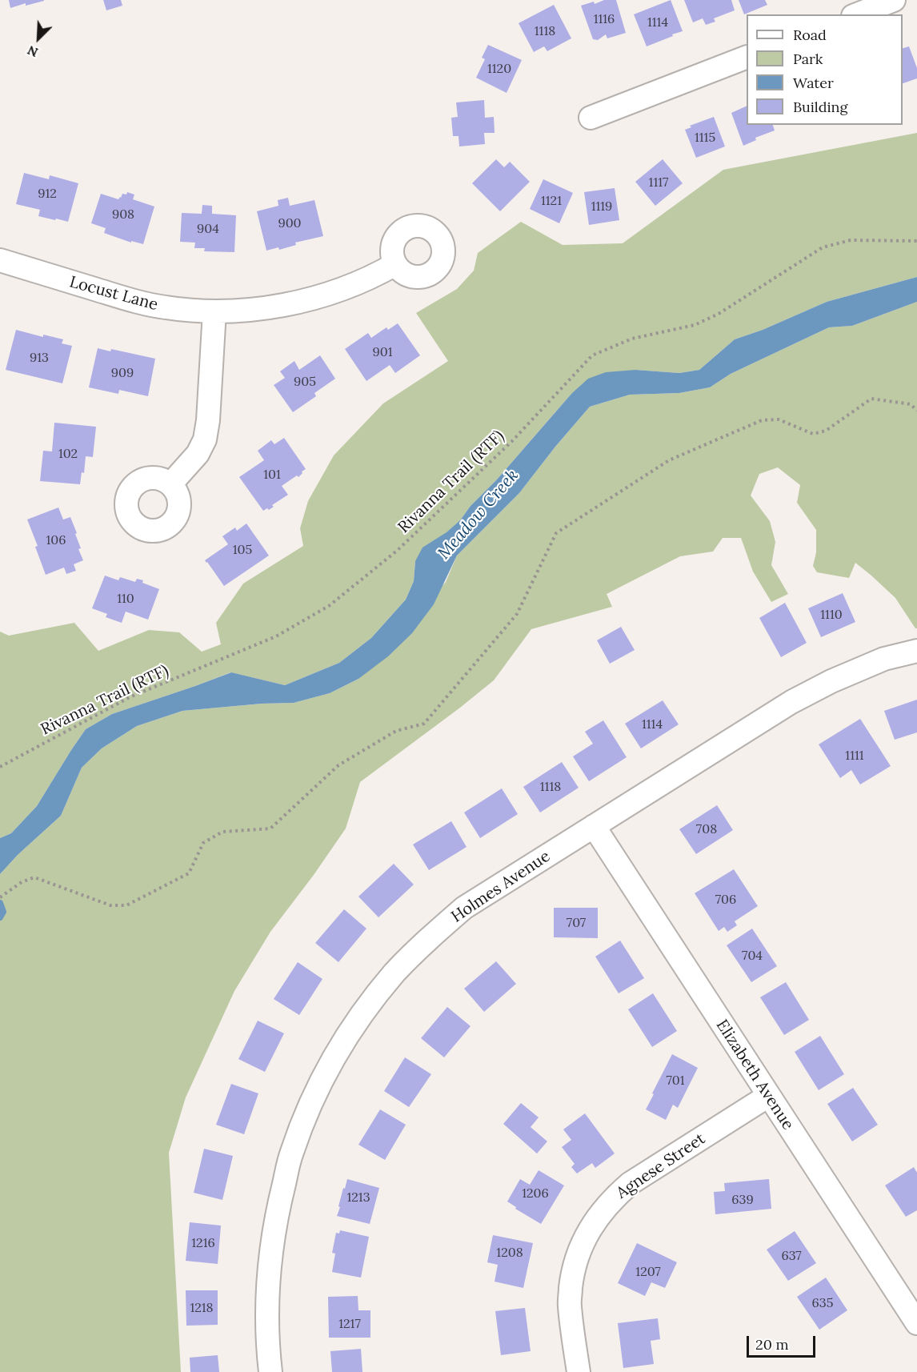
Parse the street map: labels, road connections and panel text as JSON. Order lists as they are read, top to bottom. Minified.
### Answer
{"streets":{"street":["Locust Lane","Holmes Avenue","Elizabeth Avenue","Agnese Street"],"path":["Rivanna Trail (RTF)"]},"crossings":[["Holmes Avenue","Elizabeth Avenue"],["Elizabeth Avenue","Agnese Street"]],"water":["Meadow Creek"],"house_numbers":["1116","1114","1118","1120","1115","1117","912","1121","1119","908","900","904","901","913","909","905","102","101","106","105","110","1110","1114","1111","1118","708","706","707","704","701","1206","1213","639","1216","1208","637","1207","635","1218","1217"],"legend":["Road","Park","Water","Building"],"scale_bar":"20 m","north":"bottom left"}
